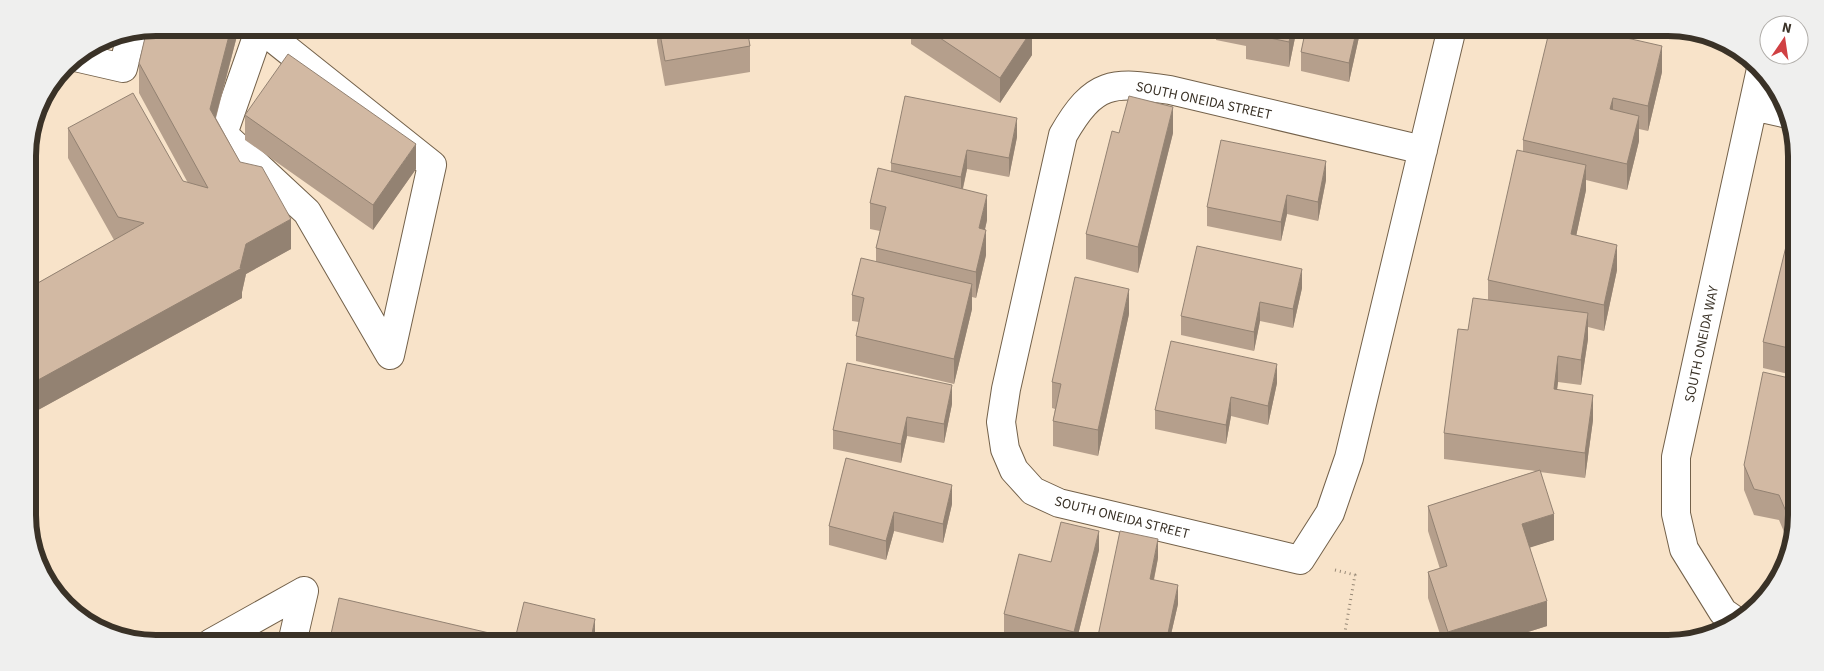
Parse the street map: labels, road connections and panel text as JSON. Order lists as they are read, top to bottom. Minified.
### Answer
{"streets":{"street":["SOUTH ONEIDA STREET","SOUTH ONEIDA WAY"]},"north":"top"}
